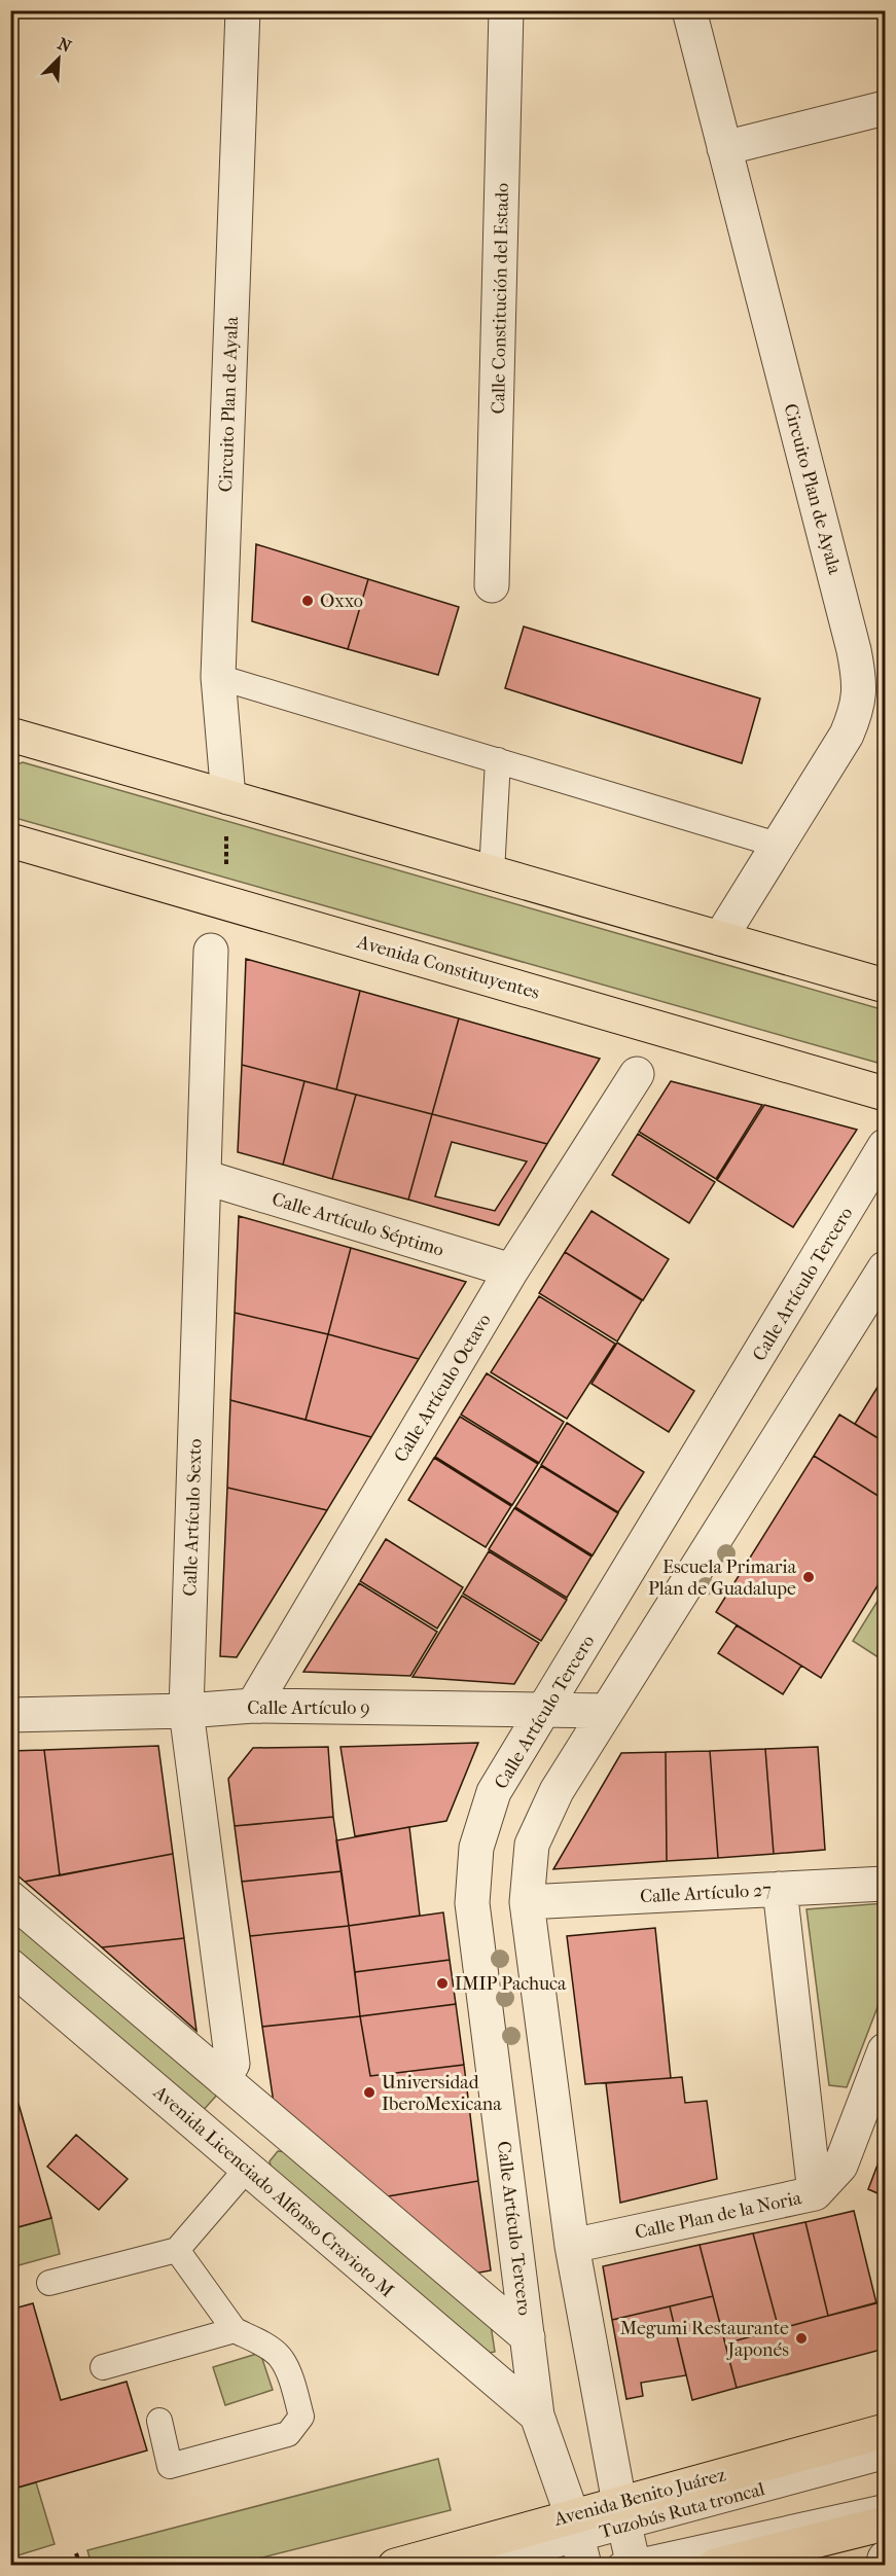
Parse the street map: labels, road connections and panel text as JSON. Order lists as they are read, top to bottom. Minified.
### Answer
{"streets":{"main road":["Avenida Constituyentes","Avenida Benito Juárez"],"street":["Calle Constitución del Estado","Circuito Plan de Ayala","Calle Artículo Séptimo","Calle Artículo Tercero","Calle Artículo Octavo","Calle Artículo Sexto","Calle Artículo 9","Calle Artículo 27","Avenida Licenciado Alfonso Cravioto M","Calle Plan de la Noria"],"lane":["Tuzobús Ruta troncal"]},"crossings":[["Calle Artículo Séptimo","Calle Artículo Octavo"],["Calle Artículo Séptimo","Calle Artículo Sexto"],["Calle Artículo Tercero","Calle Artículo 9"],["Calle Artículo Tercero","Avenida Licenciado Alfonso Cravioto M"],["Calle Artículo Tercero","Avenida Benito Juárez"],["Calle Artículo Tercero","Tuzobús Ruta troncal"],["Calle Artículo Octavo","Calle Artículo 9"],["Calle Artículo Sexto","Calle Artículo 9"],["Avenida Benito Juárez","Tuzobús Ruta troncal"]],"places":["Oxxo","Escuela Primaria Plan de Guadalupe","IMIP Pachuca","Universidad IberoMexicana","Megumi Restaurante Japonés"],"north":"top right"}
